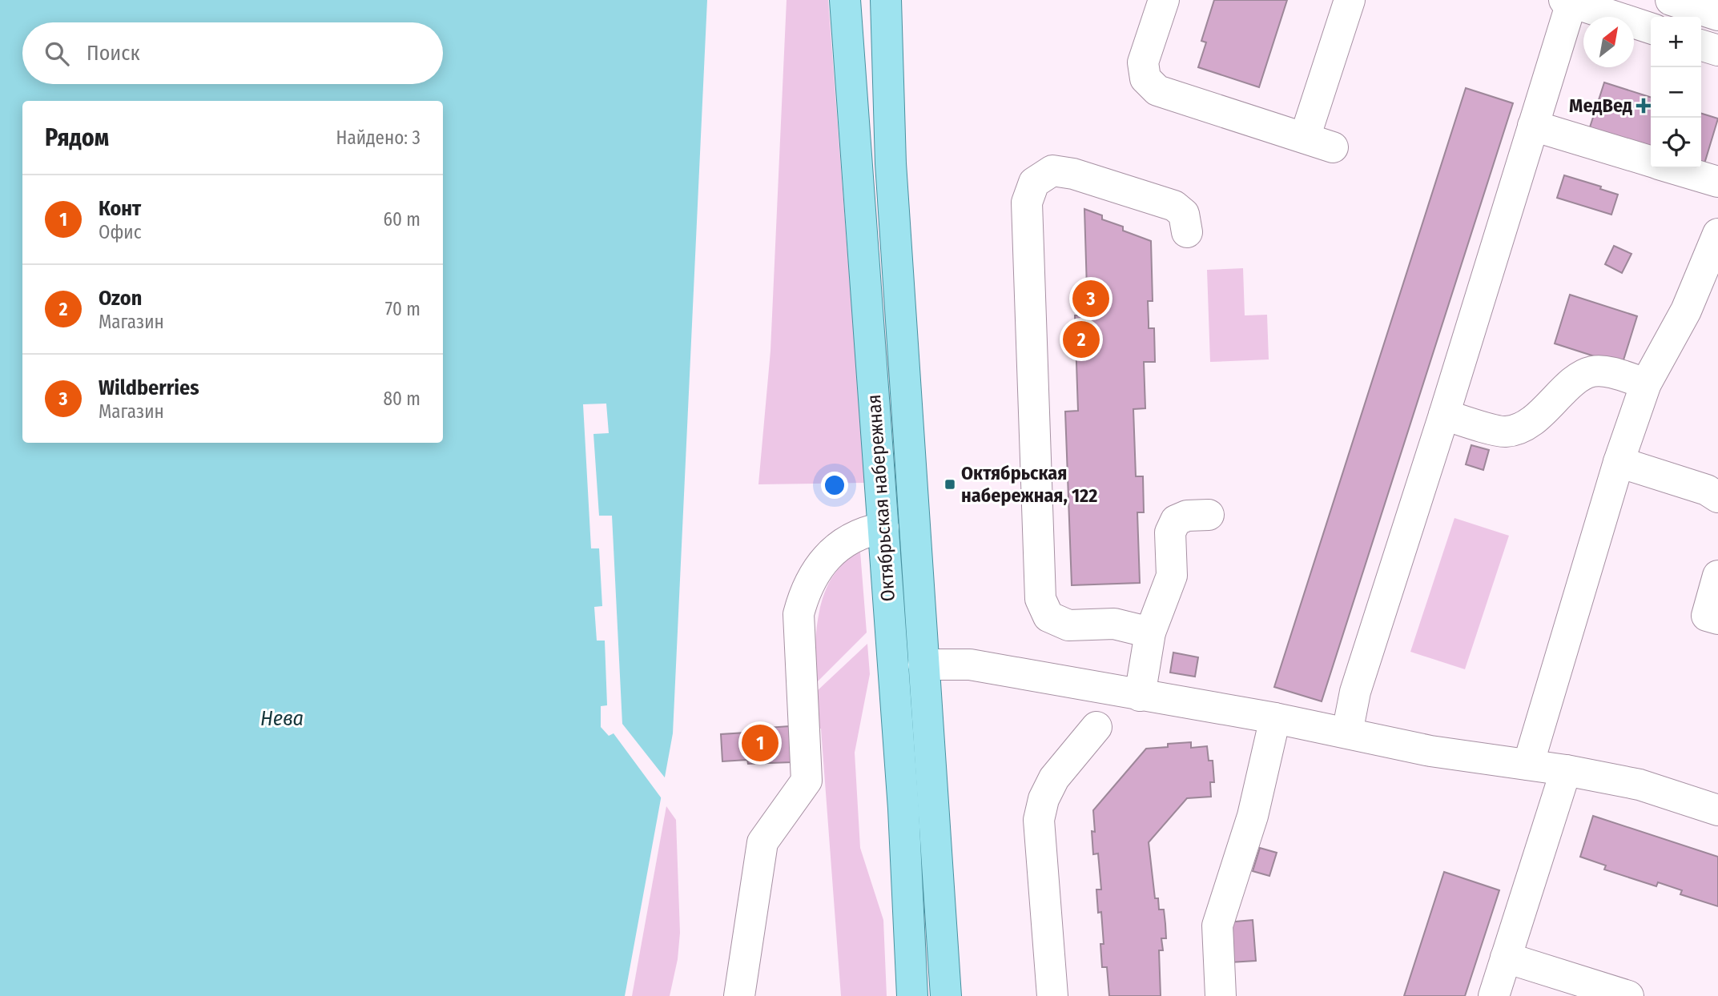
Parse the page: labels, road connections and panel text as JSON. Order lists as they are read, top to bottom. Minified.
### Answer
{"streets":{"main road":["Октябрьская набережная"]},"water":["Нева"],"places":{"health":["МедВед"],"transit":["Октябрьская набережная, 122"]},"north":"top right","page":{"map_buttons":["+","−"],"search":"Поиск","heading":["Рядом","Найдено: 3"],"list":[{"mark":"1","name":"Конт","note":"Офис","value":"60 m"},{"mark":"2","name":"Ozon","note":"Магазин","value":"70 m"},{"mark":"3","name":"Wildberries","note":"Магазин","value":"80 m"}],"pins":["3","2","1"]}}
